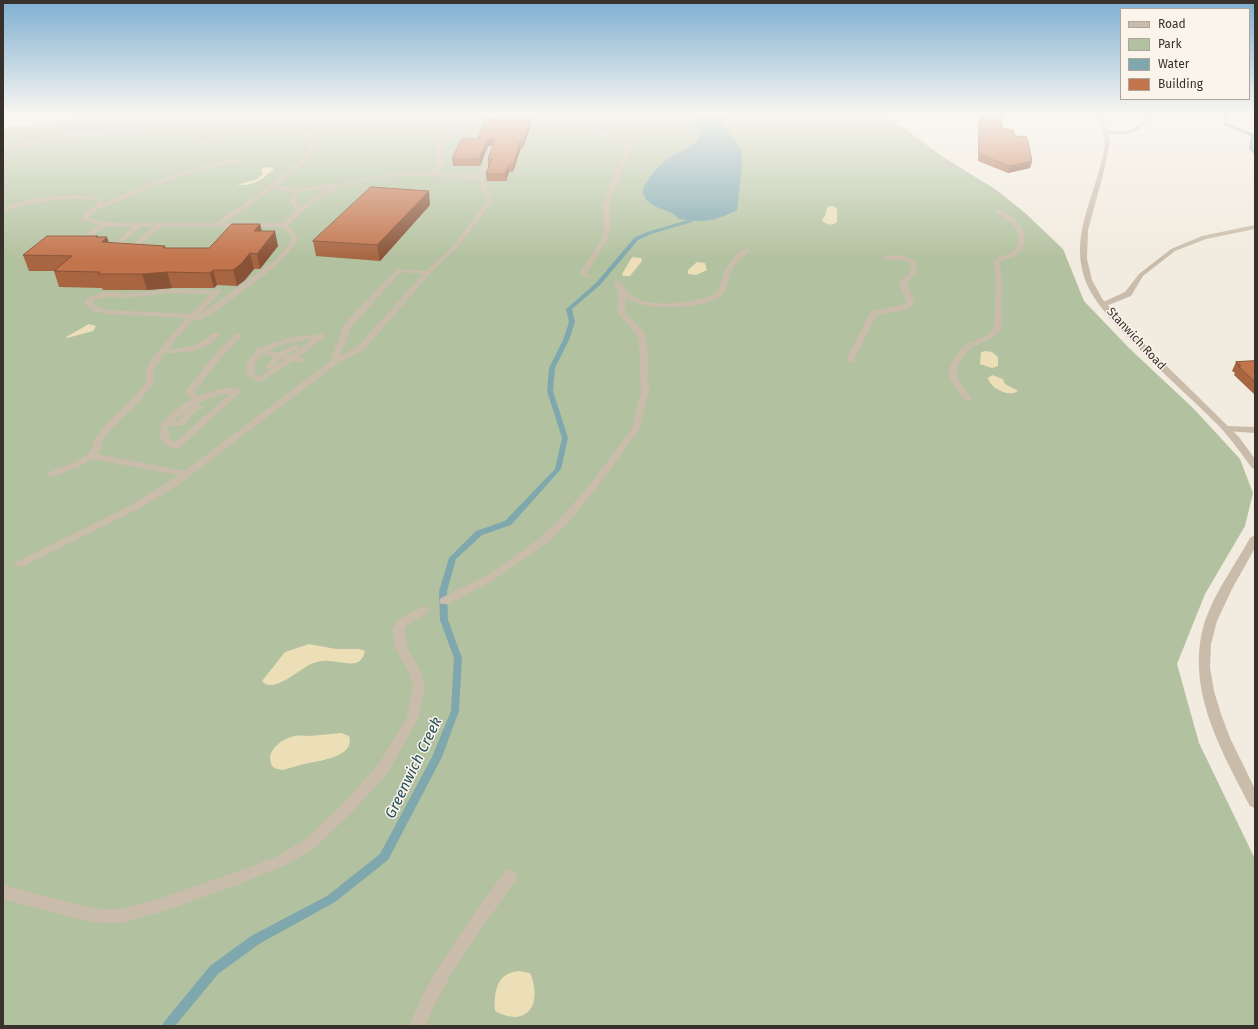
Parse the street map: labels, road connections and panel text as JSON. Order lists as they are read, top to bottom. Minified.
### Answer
{"streets":{"street":["Stanwich Road"]},"water":["Greenwich Creek"],"legend":["Road","Park","Water","Building"]}
